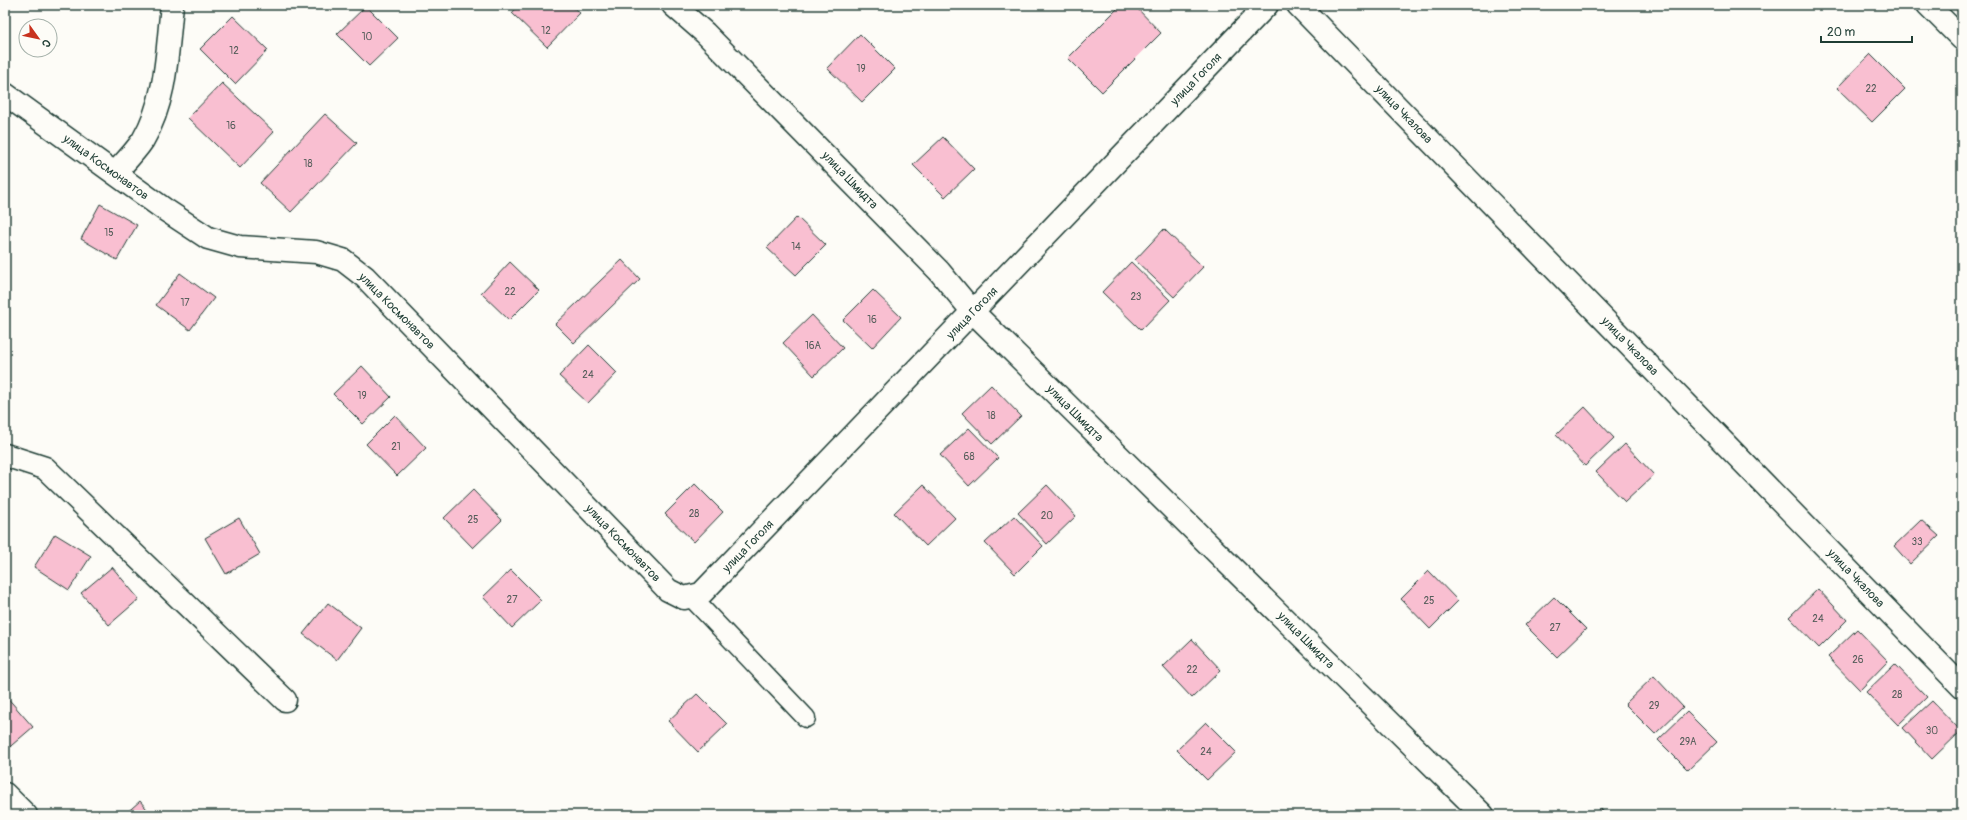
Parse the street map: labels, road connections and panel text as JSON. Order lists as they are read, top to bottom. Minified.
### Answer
{"streets":{"street":["улица Гоголя","улица Чкалова","улица Космонавтов","улица Шмидта"]},"crossings":[["улица Гоголя","улица Космонавтов"],["улица Гоголя","улица Шмидта"]],"house_numbers":["12","10","12","19","22","16","18","15","14","22","23","17","16","16А","24","19","18","21","68","28","20","25","33","27","25","24","27","26","22","28","29","30","29А","24"],"scale_bar":"20 m","north":"bottom right"}
